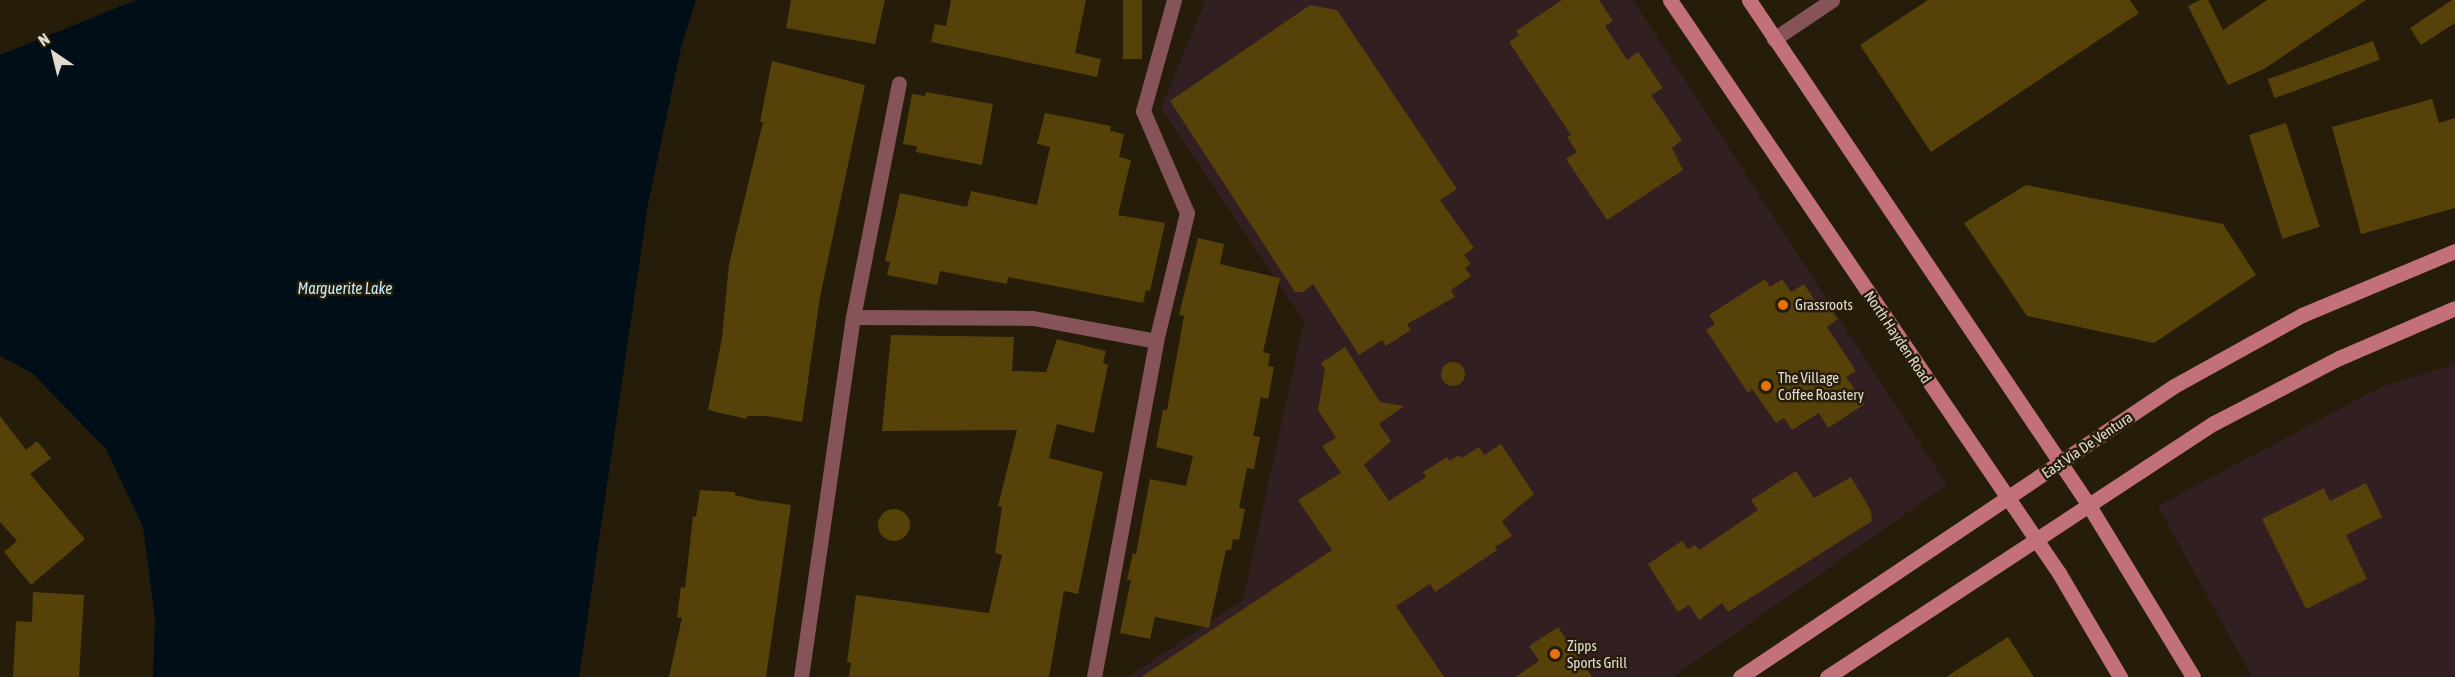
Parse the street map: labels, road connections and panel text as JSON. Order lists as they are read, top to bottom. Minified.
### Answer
{"streets":{"main road":["North Hayden Road","East Via De Ventura"]},"crossings":[["North Hayden Road","East Via De Ventura"]],"water":["Marguerite Lake"],"places":["Grassroots","The Village Coffee Roastery","Zipps Sports Grill"],"north":"top left"}
